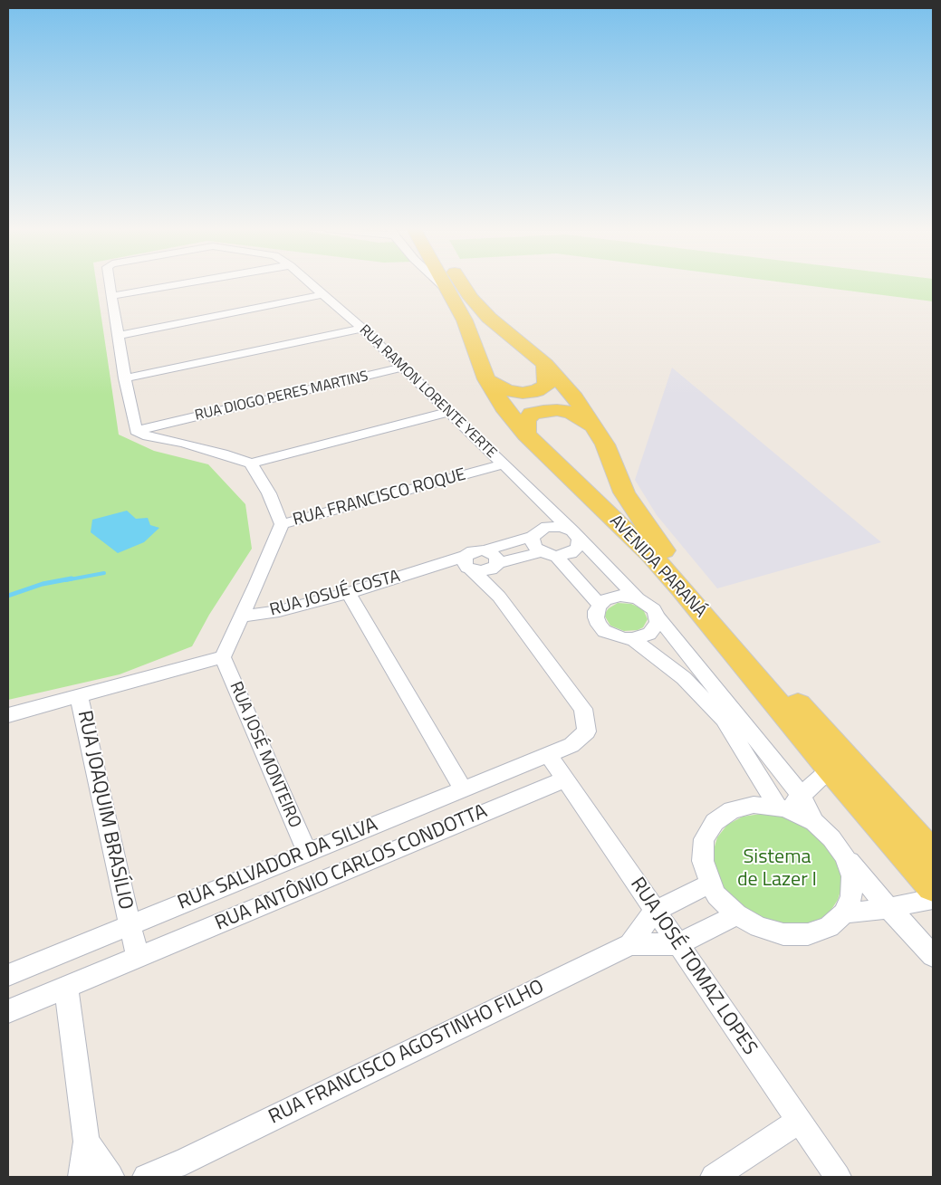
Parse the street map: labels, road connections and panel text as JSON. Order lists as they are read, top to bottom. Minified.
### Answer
{"streets":{"main road":["AVENIDA PARANÁ"],"street":["RUA RAMON LORENTE YERTE","RUA DIOGO PERES MARTINS","RUA FRANCISCO ROQUE","RUA JOSUÉ COSTA","RUA JOSÉ MONTEIRO","RUA JOAQUIM BRASÍLIO","RUA SALVADOR DA SILVA","RUA ANTÔNIO CARLOS CONDOTTA","RUA JOSÉ TOMAZ LOPES","RUA FRANCISCO AGOSTINHO FILHO"]},"crossings":[["RUA RAMON LORENTE YERTE","RUA DIOGO PERES MARTINS"],["RUA RAMON LORENTE YERTE","RUA FRANCISCO ROQUE"],["RUA JOSÉ MONTEIRO","RUA SALVADOR DA SILVA"],["RUA JOAQUIM BRASÍLIO","RUA SALVADOR DA SILVA"],["RUA SALVADOR DA SILVA","RUA JOSÉ TOMAZ LOPES"],["RUA ANTÔNIO CARLOS CONDOTTA","RUA JOSÉ TOMAZ LOPES"],["RUA JOSÉ TOMAZ LOPES","RUA FRANCISCO AGOSTINHO FILHO"]],"parks":["Sistema de Lazer I"]}
